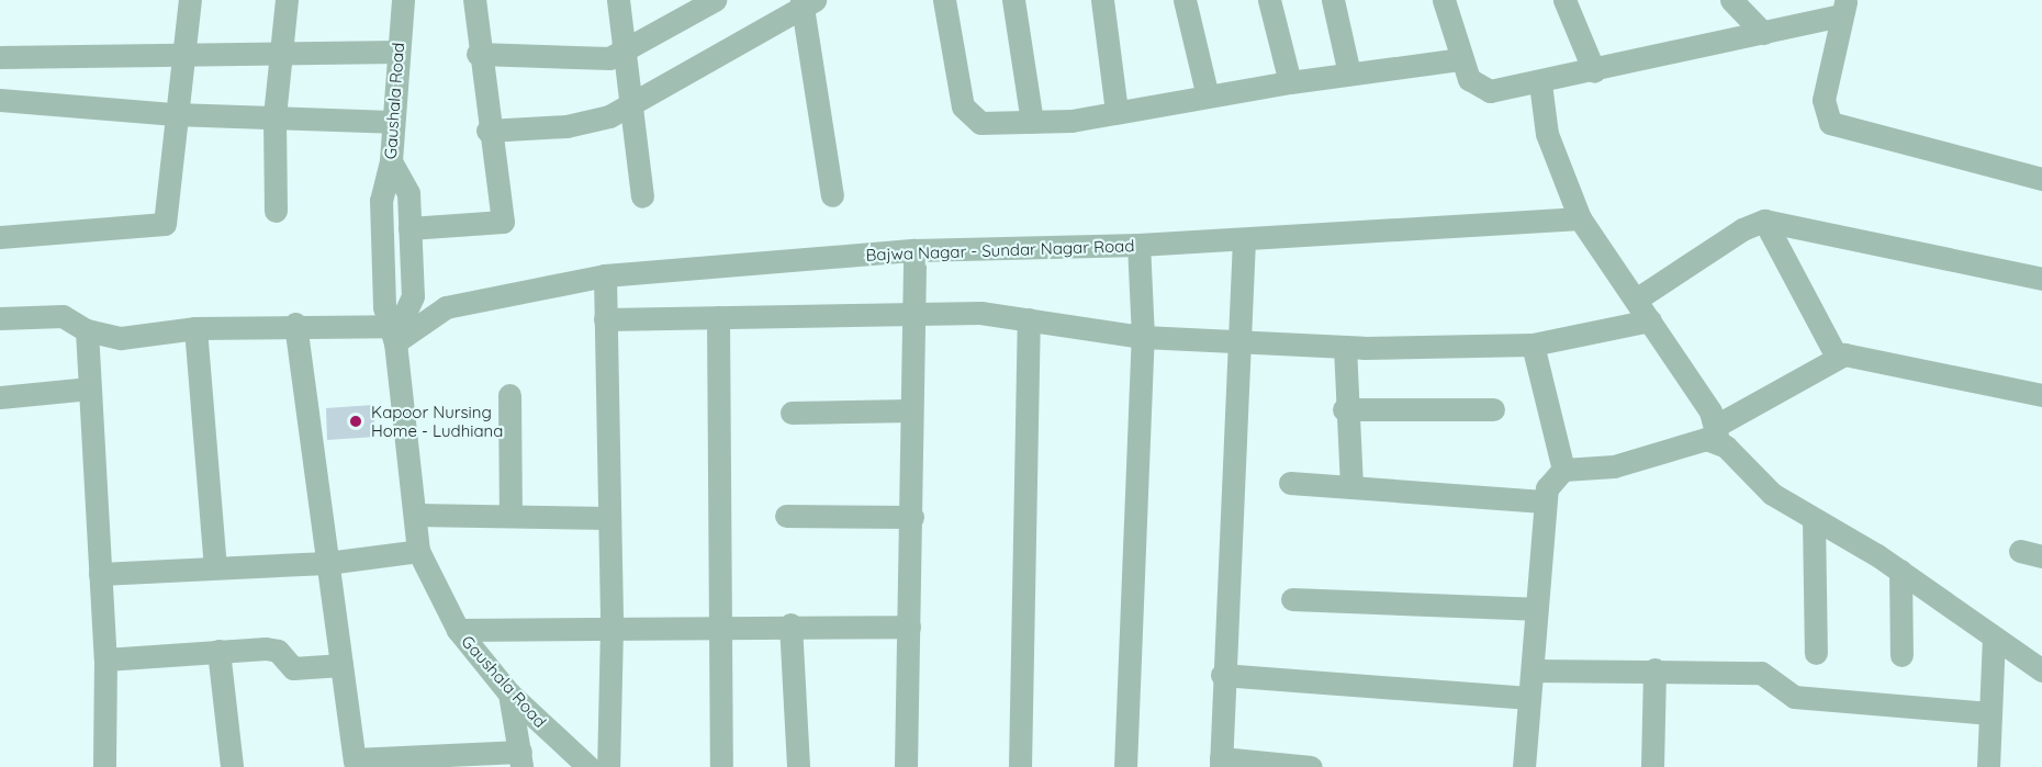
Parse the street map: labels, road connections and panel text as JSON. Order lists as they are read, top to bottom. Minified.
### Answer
{"streets":{"street":["Gaushala Road","Bajwa Nagar - Sundar Nagar Road"]},"crossings":[["Gaushala Road","Bajwa Nagar - Sundar Nagar Road"]],"places":["Kapoor Nursing Home - Ludhiana"]}
